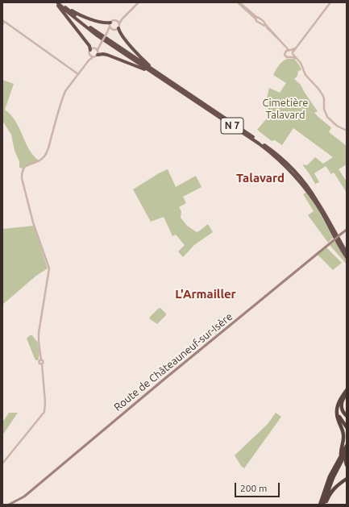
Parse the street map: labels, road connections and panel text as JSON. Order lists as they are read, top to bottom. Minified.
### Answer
{"streets":{"highway":["N 7"],"main road":["Route de Châteauneuf-sur-Isère"]},"districts":["Talavard","L'Armailler"],"parks":["Cimetière Talavard"],"scale_bar":"200 m"}
